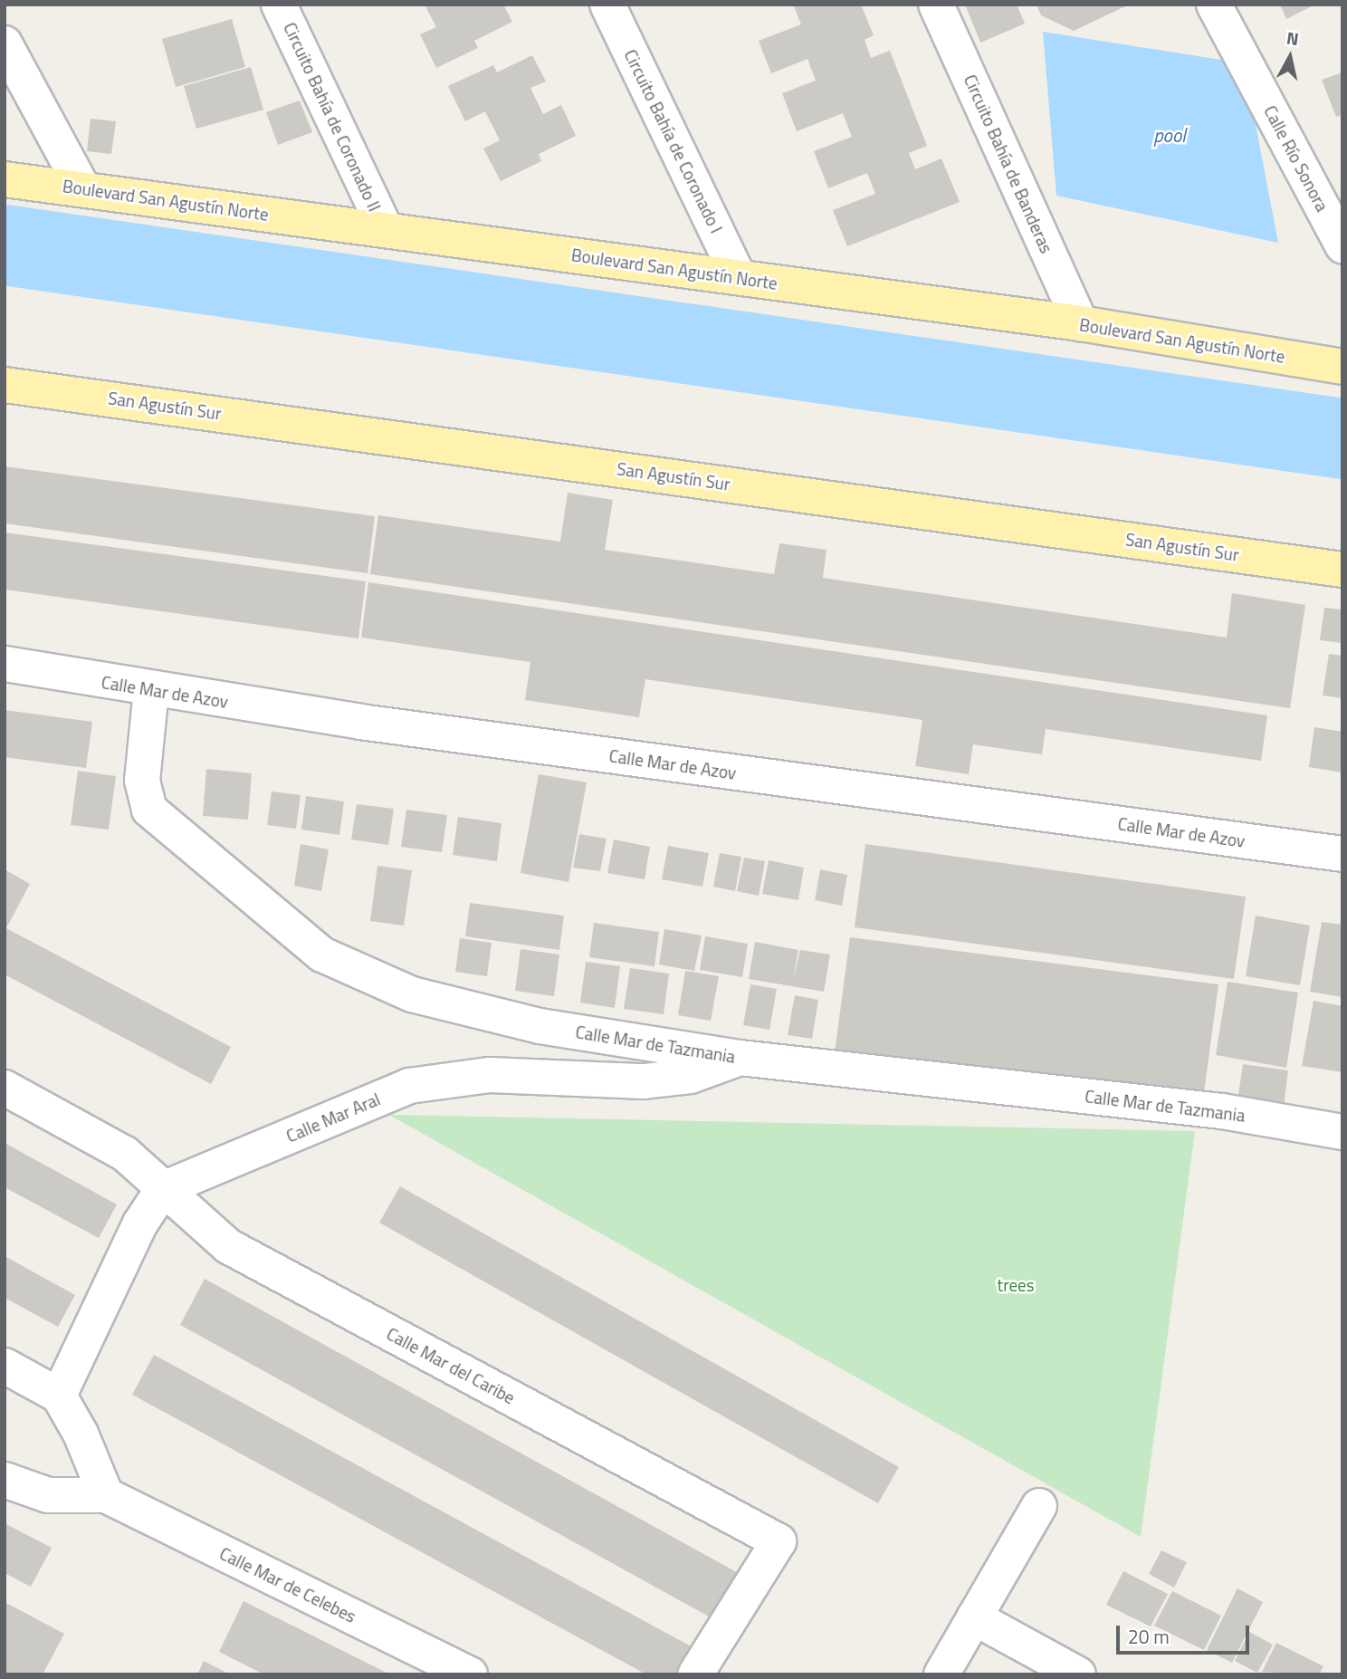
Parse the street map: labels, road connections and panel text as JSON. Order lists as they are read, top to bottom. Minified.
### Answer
{"streets":{"main road":["Boulevard San Agustín Norte","San Agustín Sur"],"street":["Circuito Bahía de Coronado II","Circuito Bahía de Coronado I","Calle Río Sonora","Circuito Bahía de Banderas","Calle Mar de Azov","Calle Mar de Tazmania","Calle Mar Aral","Calle Mar del Caribe","Calle Mar de Celebes"]},"crossings":[["Circuito Bahía de Coronado II","Boulevard San Agustín Norte"],["Circuito Bahía de Coronado I","Boulevard San Agustín Norte"],["Circuito Bahía de Banderas","Boulevard San Agustín Norte"],["Calle Mar de Azov","Calle Mar de Tazmania"],["Calle Mar de Tazmania","Calle Mar Aral"],["Calle Mar Aral","Calle Mar del Caribe"]],"water":["pool"],"parks":["trees"],"scale_bar":"20 m","north":"top"}
